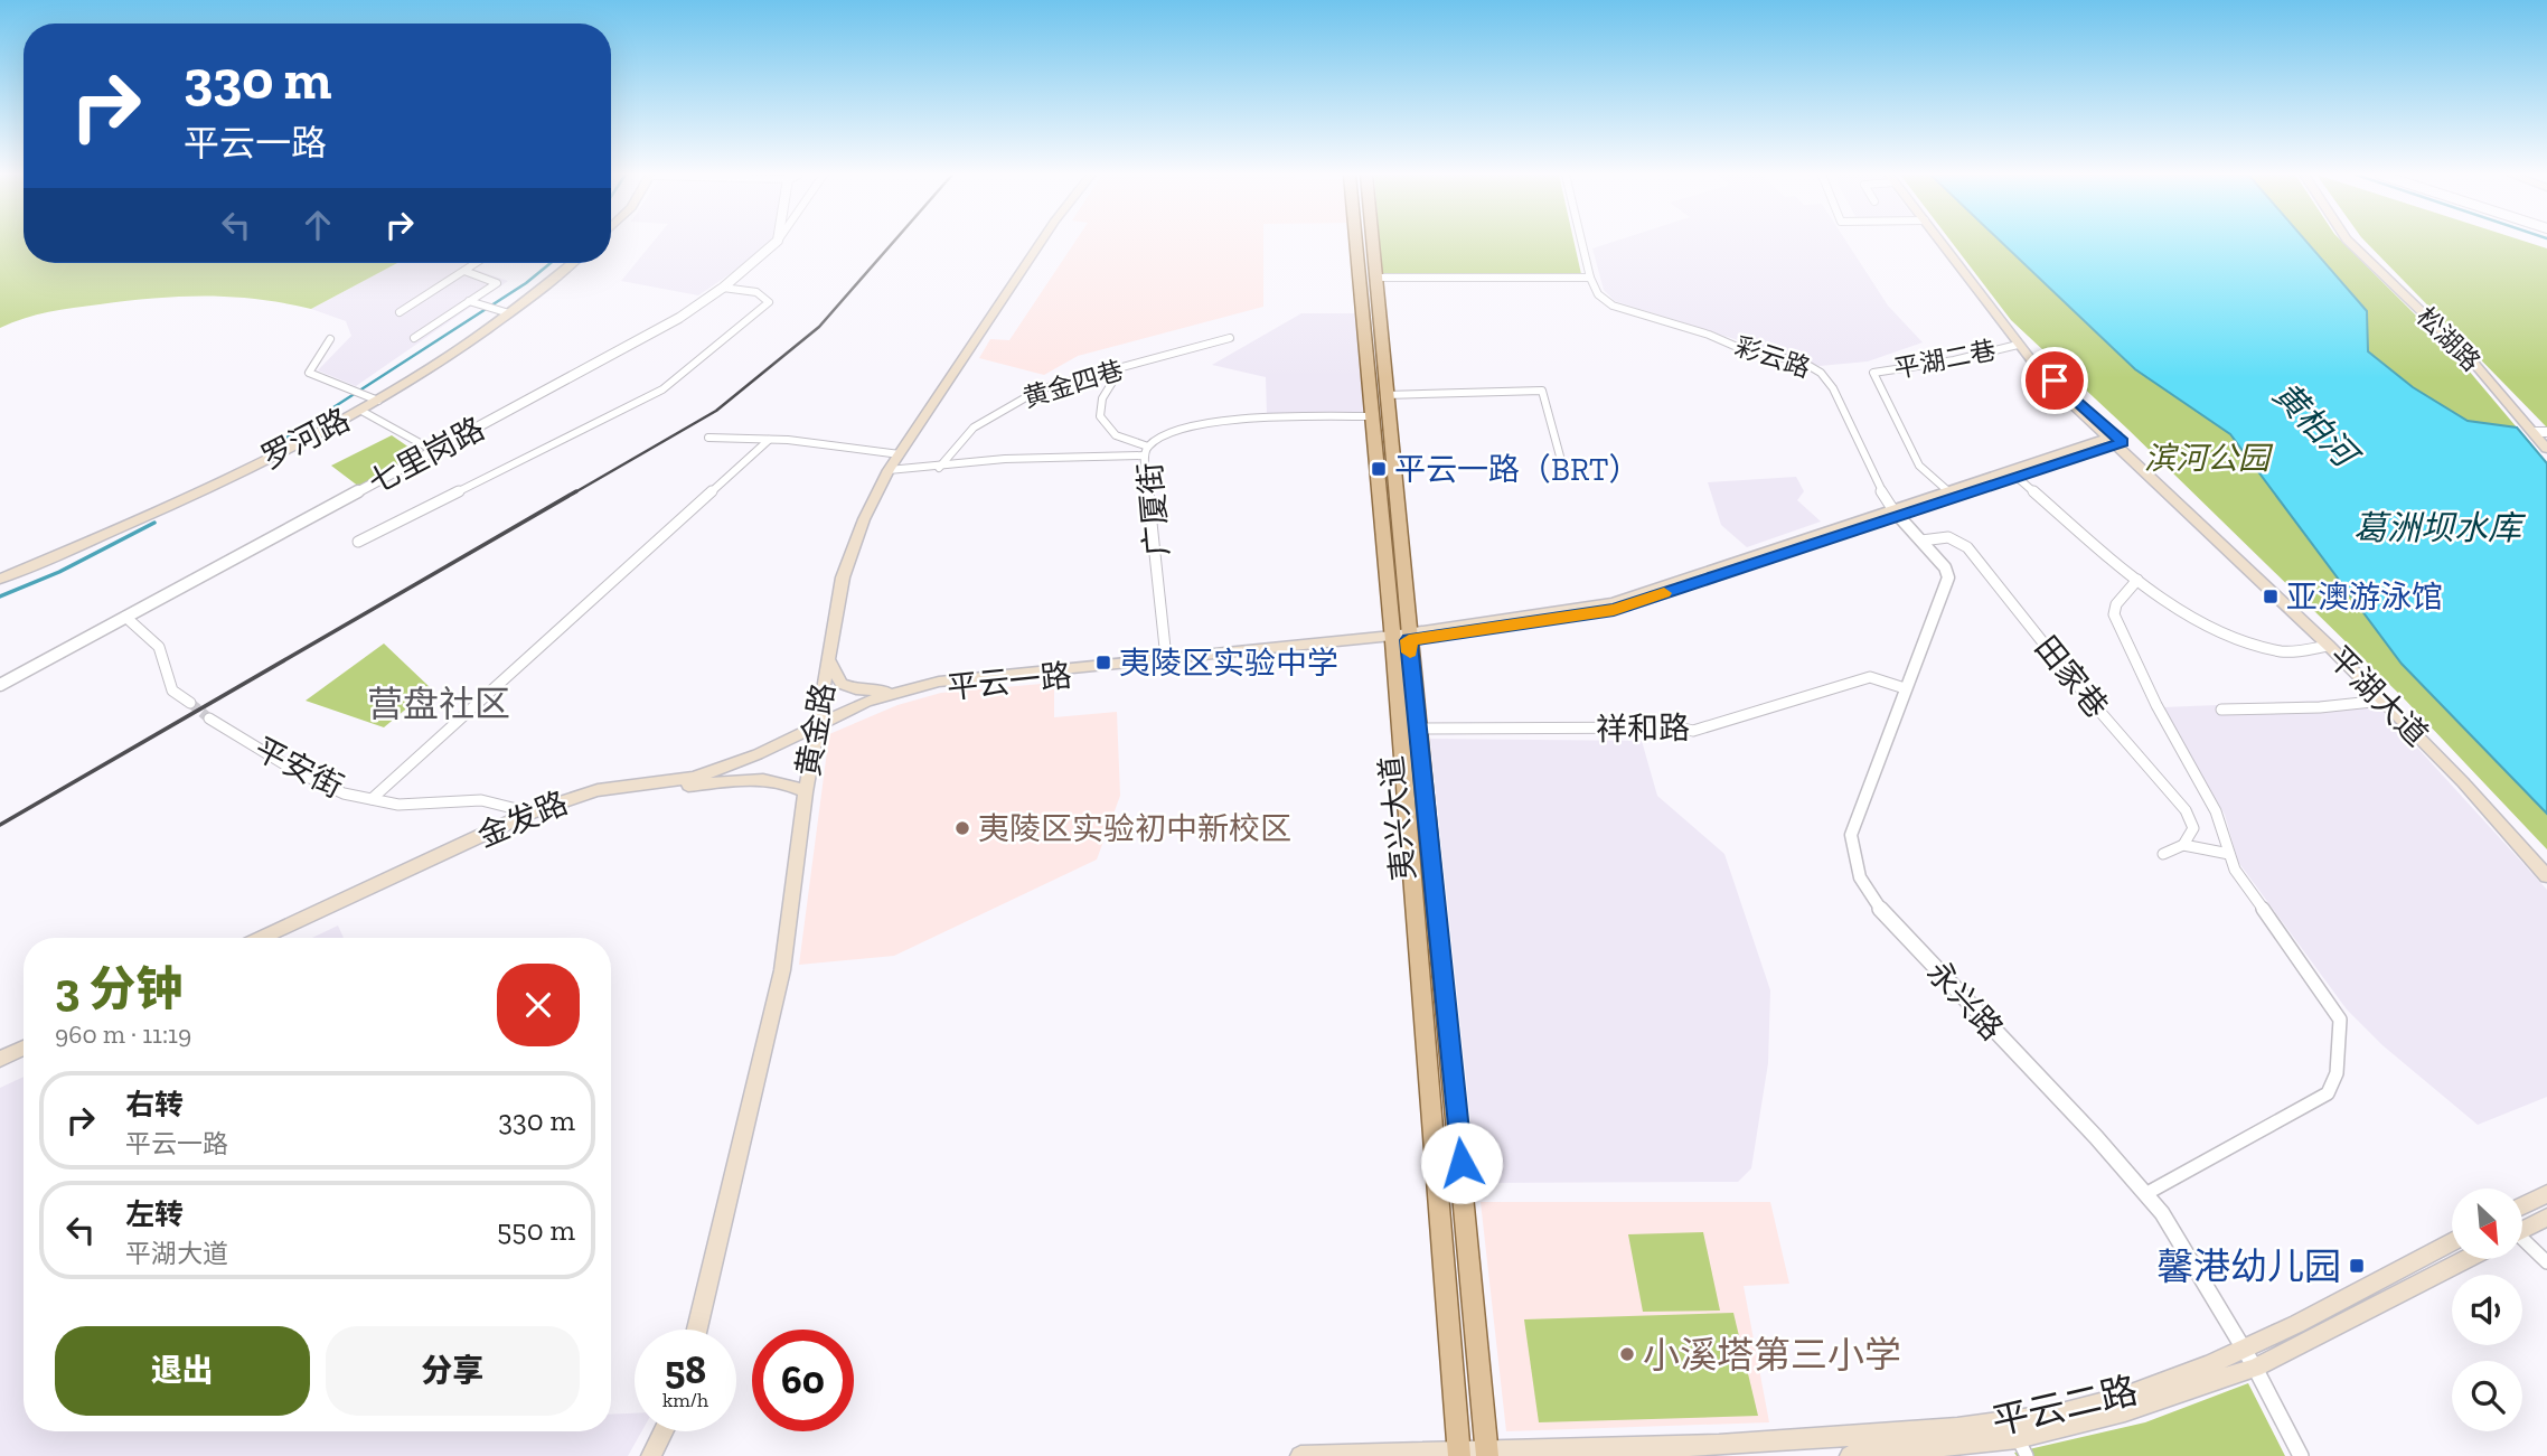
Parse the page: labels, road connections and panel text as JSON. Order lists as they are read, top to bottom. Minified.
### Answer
{"streets":{"main road":["松湖路","罗河路","平云一路","平湖大道","黄金路","夷兴大道","金发路","平云二路"],"street":["彩云路","平湖二巷","黄金四巷","七里岗路","广厦街","田家巷","祥和路","平安街","永兴路"]},"crossings":[["彩云路","平云一路"],["彩云路","永兴路"],["平湖二巷","平云一路"],["平湖二巷","平湖大道"],["广厦街","平云一路"],["广厦街","夷兴大道"],["田家巷","永兴路"],["平云一路","平湖大道"],["平云一路","黄金路"],["平云一路","夷兴大道"],["平云一路","金发路"],["平云一路","永兴路"],["祥和路","夷兴大道"],["祥和路","永兴路"],["黄金路","金发路"],["平安街","金发路"],["夷兴大道","平云二路"],["永兴路","平云二路"]],"districts":["营盘社区"],"water":["黄柏河","葛洲坝水库"],"parks":["滨河公园"],"places":{"transit":["平云一路（BRT）","亚澳游泳馆","夷陵区实验中学","馨港幼儿园"],"other":["夷陵区实验初中新校区","小溪塔第三小学"]},"north":"bottom right","page":{"turn":["330 m","平云一路"],"heading":["3 分钟","960 m · 11:19"],"list":[{"name":"右转","note":"平云一路","value":"330 m"},{"name":"左转","note":"平湖大道","value":"550 m"}],"buttons":["退出","分享"],"speed":"58 km/h","limit":"60"}}
